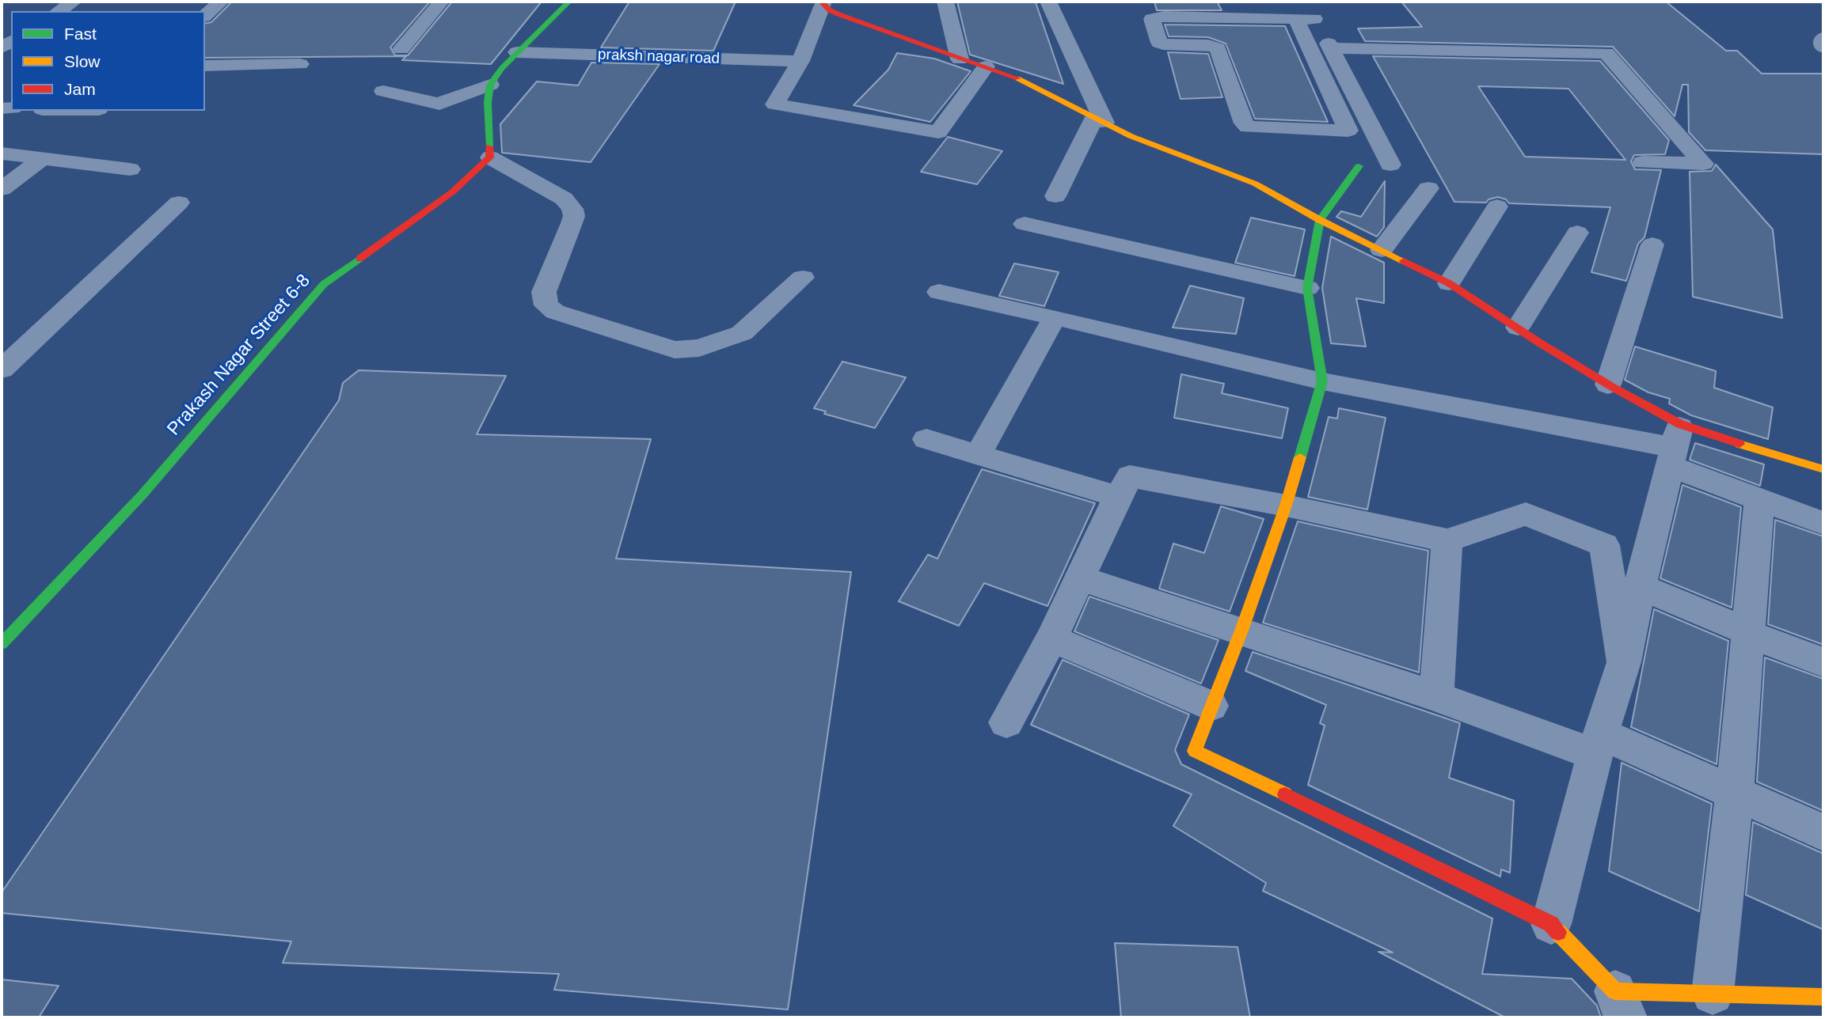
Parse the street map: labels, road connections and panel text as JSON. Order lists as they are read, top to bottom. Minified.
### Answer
{"streets":{"street":["praksh nagar road","Prakash Nagar Street 6-8"]},"legend":["Fast","Slow","Jam"]}
